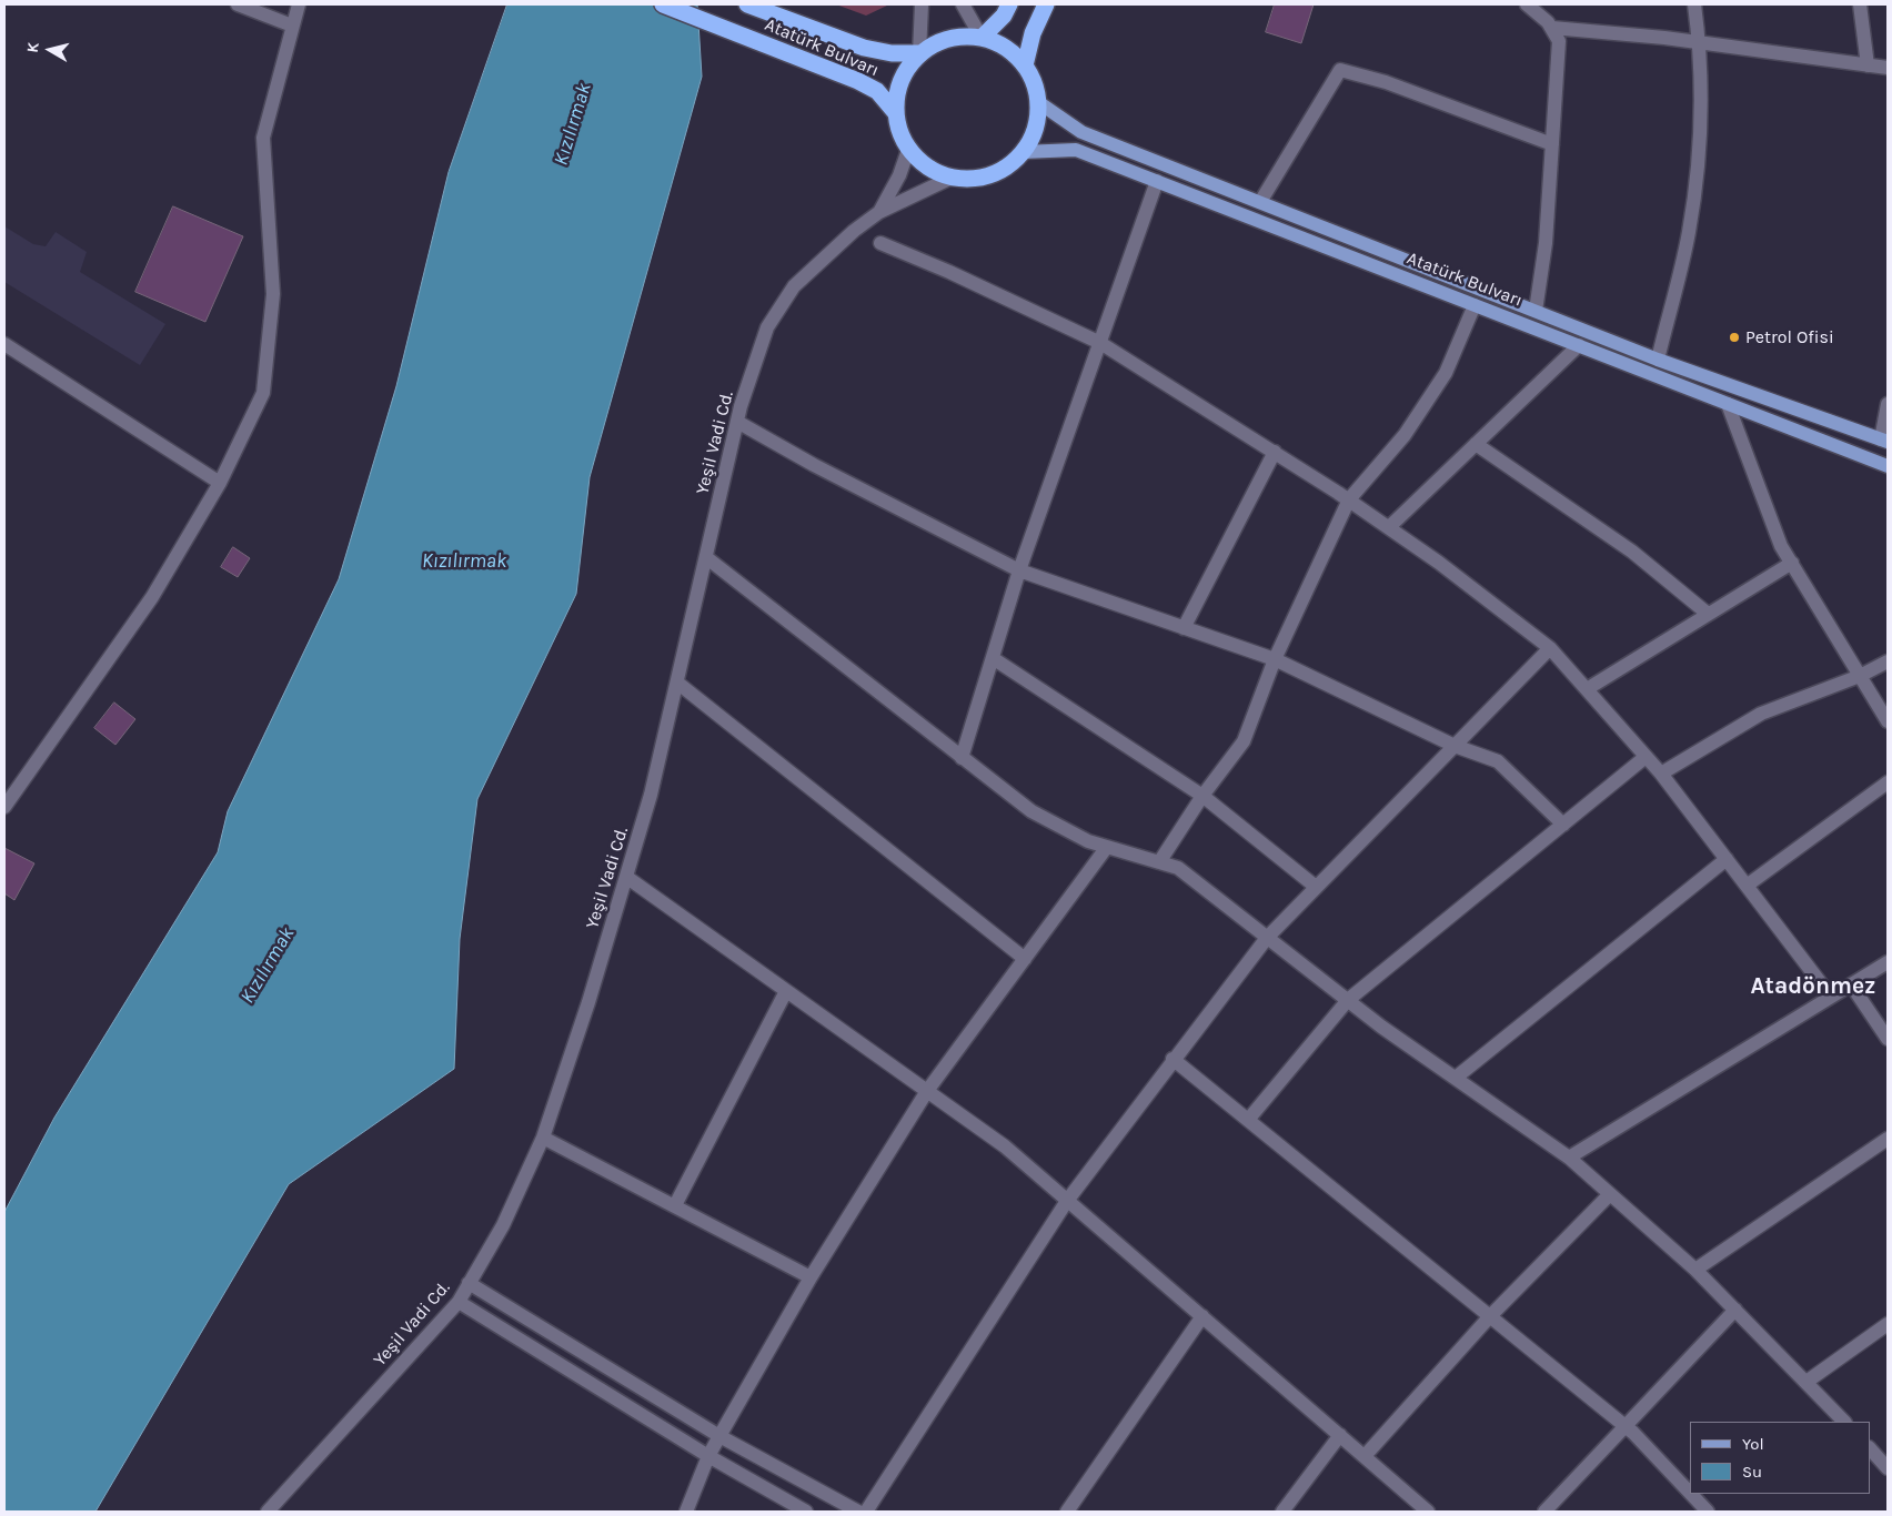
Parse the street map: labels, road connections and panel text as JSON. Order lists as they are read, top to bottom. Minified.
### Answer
{"streets":{"highway":["Atatürk Bulvarı"],"street":["Yeşil Vadi Cd."]},"districts":["Atadönmez"],"water":["Kızılırmak"],"places":["Petrol Ofisi"],"legend":["Yol","Su"],"north":"left"}
